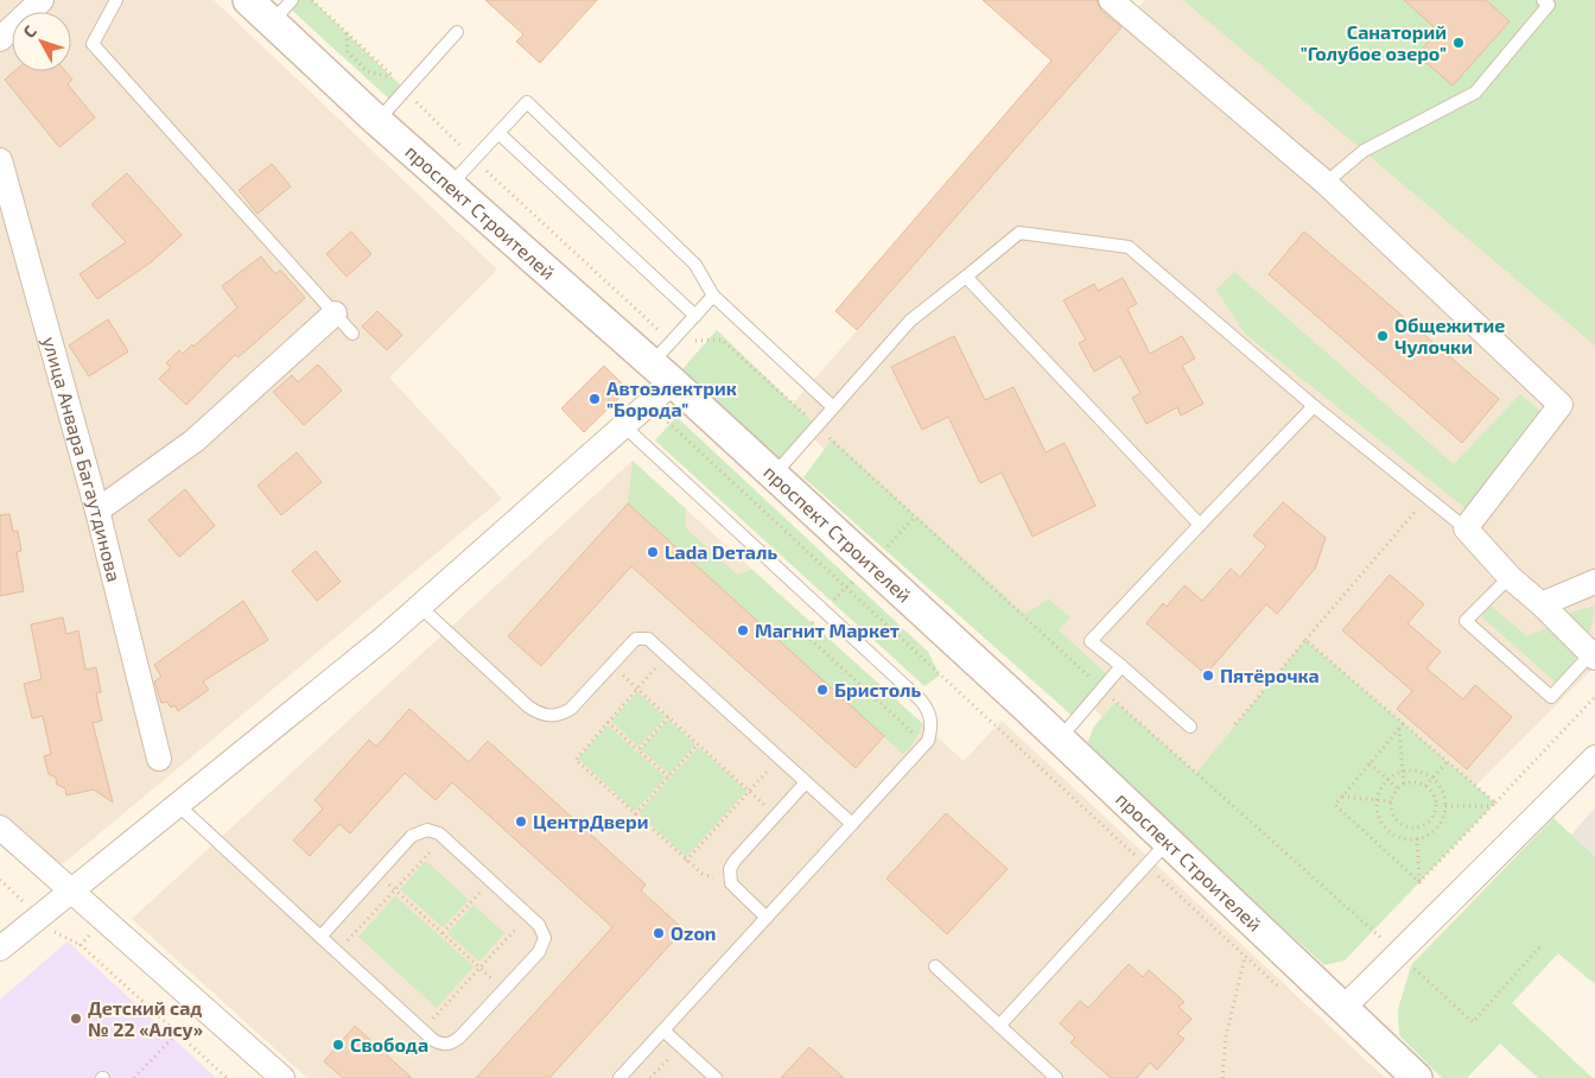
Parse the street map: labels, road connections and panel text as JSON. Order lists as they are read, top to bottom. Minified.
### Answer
{"streets":{"street":["проспект Строителей","улица Анвара Багаутдинова"]},"places":["Санаторий \"Голубое озеро\"","Общежитие Чулочки","Автоэлектрик \"Борода\"","Lada Dеталь","Магнит Маркет","Пятёрочка","Бристоль","ЦентрДвери","Ozon","Детский сад № 22 «Алсу»","Свобода"],"north":"top left"}
